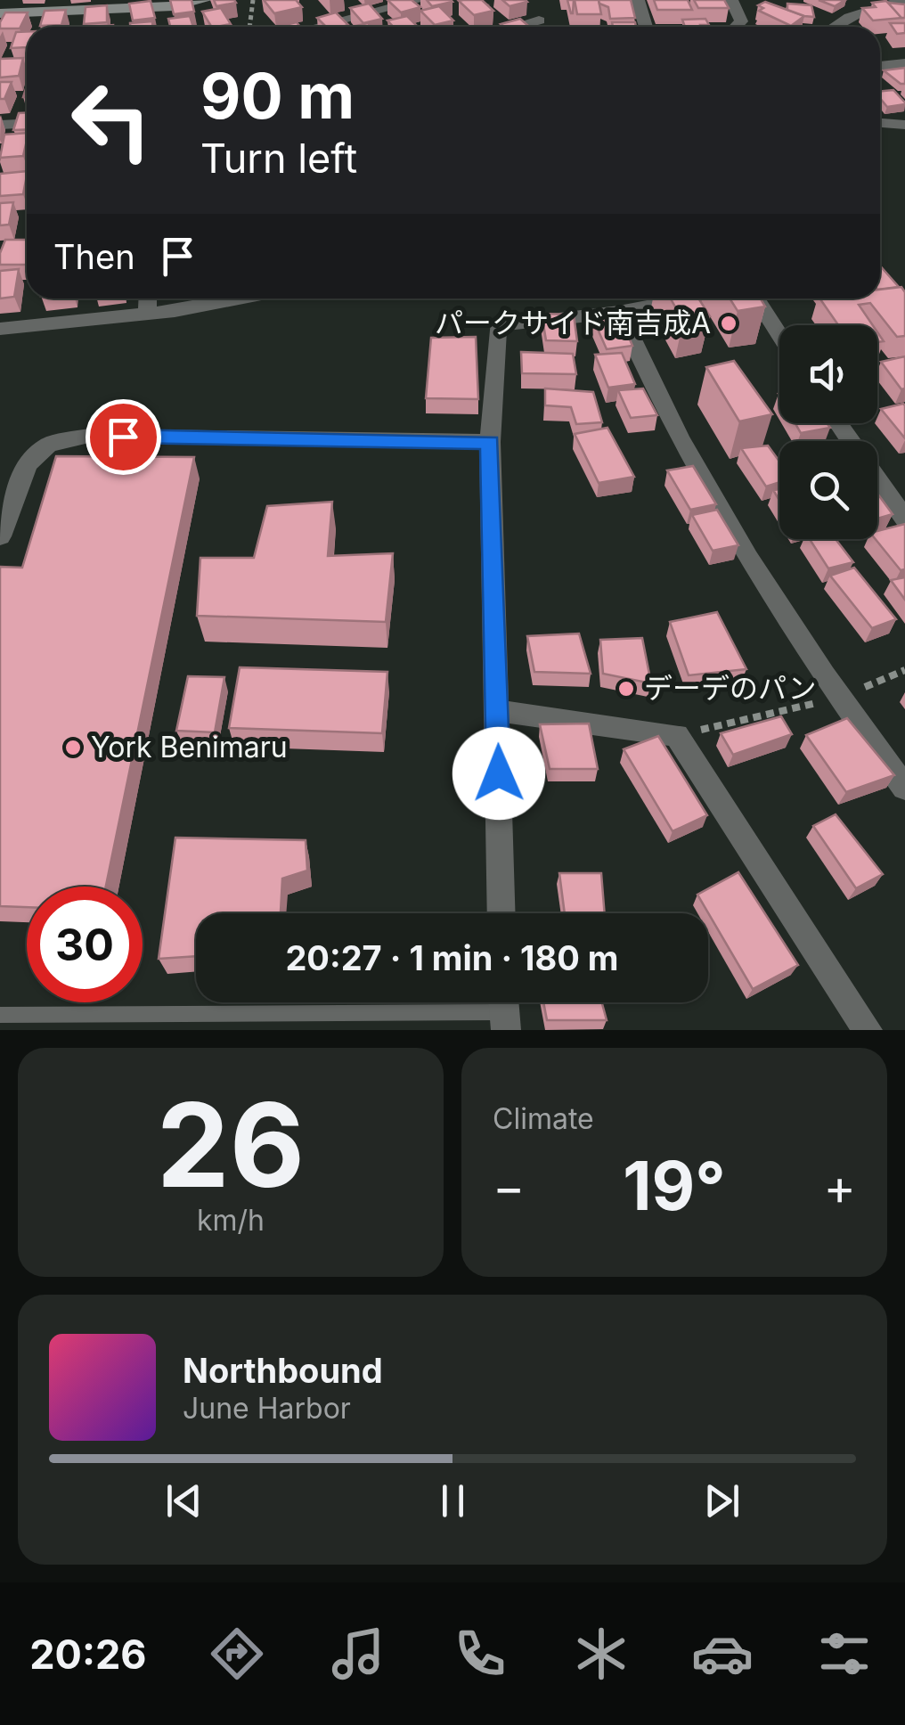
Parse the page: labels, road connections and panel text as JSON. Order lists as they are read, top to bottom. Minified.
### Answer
{"places":["パークサイド南吉成A","デーデのパン","York Benimaru"],"page":{"turn":["90 m","Turn left"],"then":"Then","limit":"30","trip":"20:27 · 1 min · 180 m","tile":[["26","km/h"],"Climate"],"heat":["−","19°","+"],"song":["Northbound","June Harbor"],"tabs":"20:26"}}
